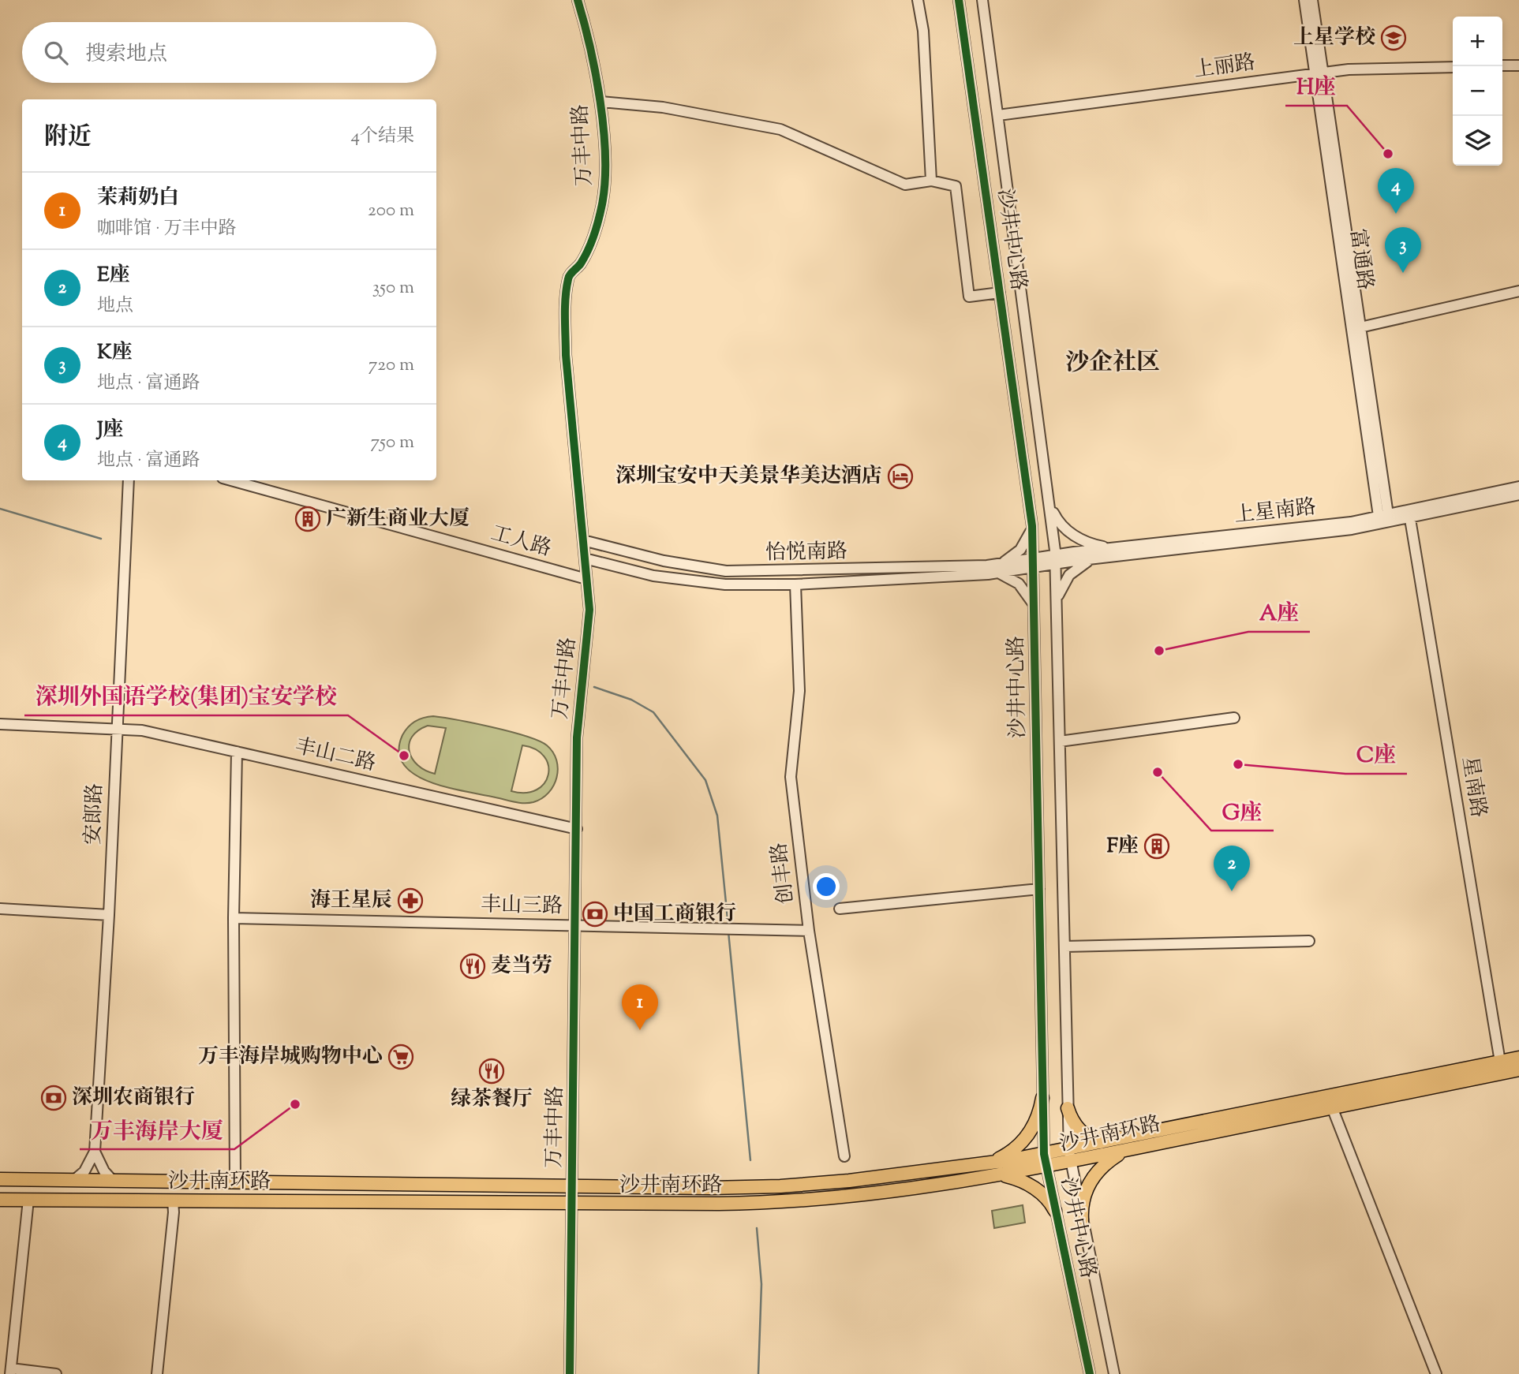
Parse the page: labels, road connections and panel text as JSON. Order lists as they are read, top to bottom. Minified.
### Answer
{"streets":{"main road":["沙井南环路"],"street":["上丽路","万丰中路","沙井中心路","富通路","上星南路","工人路","怡悦南路","丰山二路","星南路","安郎路","创丰路","丰山三路"]},"crossings":[["上丽路","沙井中心路"],["上丽路","富通路"],["万丰中路","工人路"],["万丰中路","怡悦南路"],["万丰中路","丰山二路"],["万丰中路","丰山三路"],["万丰中路","沙井南环路"],["沙井中心路","上星南路"],["沙井中心路","怡悦南路"],["沙井中心路","沙井南环路"],["富通路","上星南路"],["上星南路","怡悦南路"],["上星南路","星南路"],["怡悦南路","创丰路"],["丰山二路","安郎路"],["星南路","沙井南环路"],["安郎路","沙井南环路"],["创丰路","丰山三路"]],"districts":["沙企社区"],"places":{"school or university":["上星学校"],"other":["H座","A座","深圳外国语学校(集团)宝安学校","C座","G座","万丰海岸大厦"],"hotel":["深圳宝安中天美景华美达酒店"],"building":["广新生商业大厦","F座"],"pharmacy":["海王星辰"],"bank":["中国工商银行","深圳农商银行"],"restaurant":["麦当劳","绿茶餐厅"],"supermarket":["万丰海岸城购物中心"]},"page":{"map_buttons":["+","−"],"search":"搜索地点","heading":["附近","4个结果"],"pins":["4","3","2","1"],"list":[{"mark":"1","name":"茉莉奶白","note":"咖啡馆 · 万丰中路","value":"200 m"},{"mark":"2","name":"E座","note":"地点","value":"350 m"},{"mark":"3","name":"K座","note":"地点 · 富通路","value":"720 m"},{"mark":"4","name":"J座","note":"地点 · 富通路","value":"750 m"}]}}
